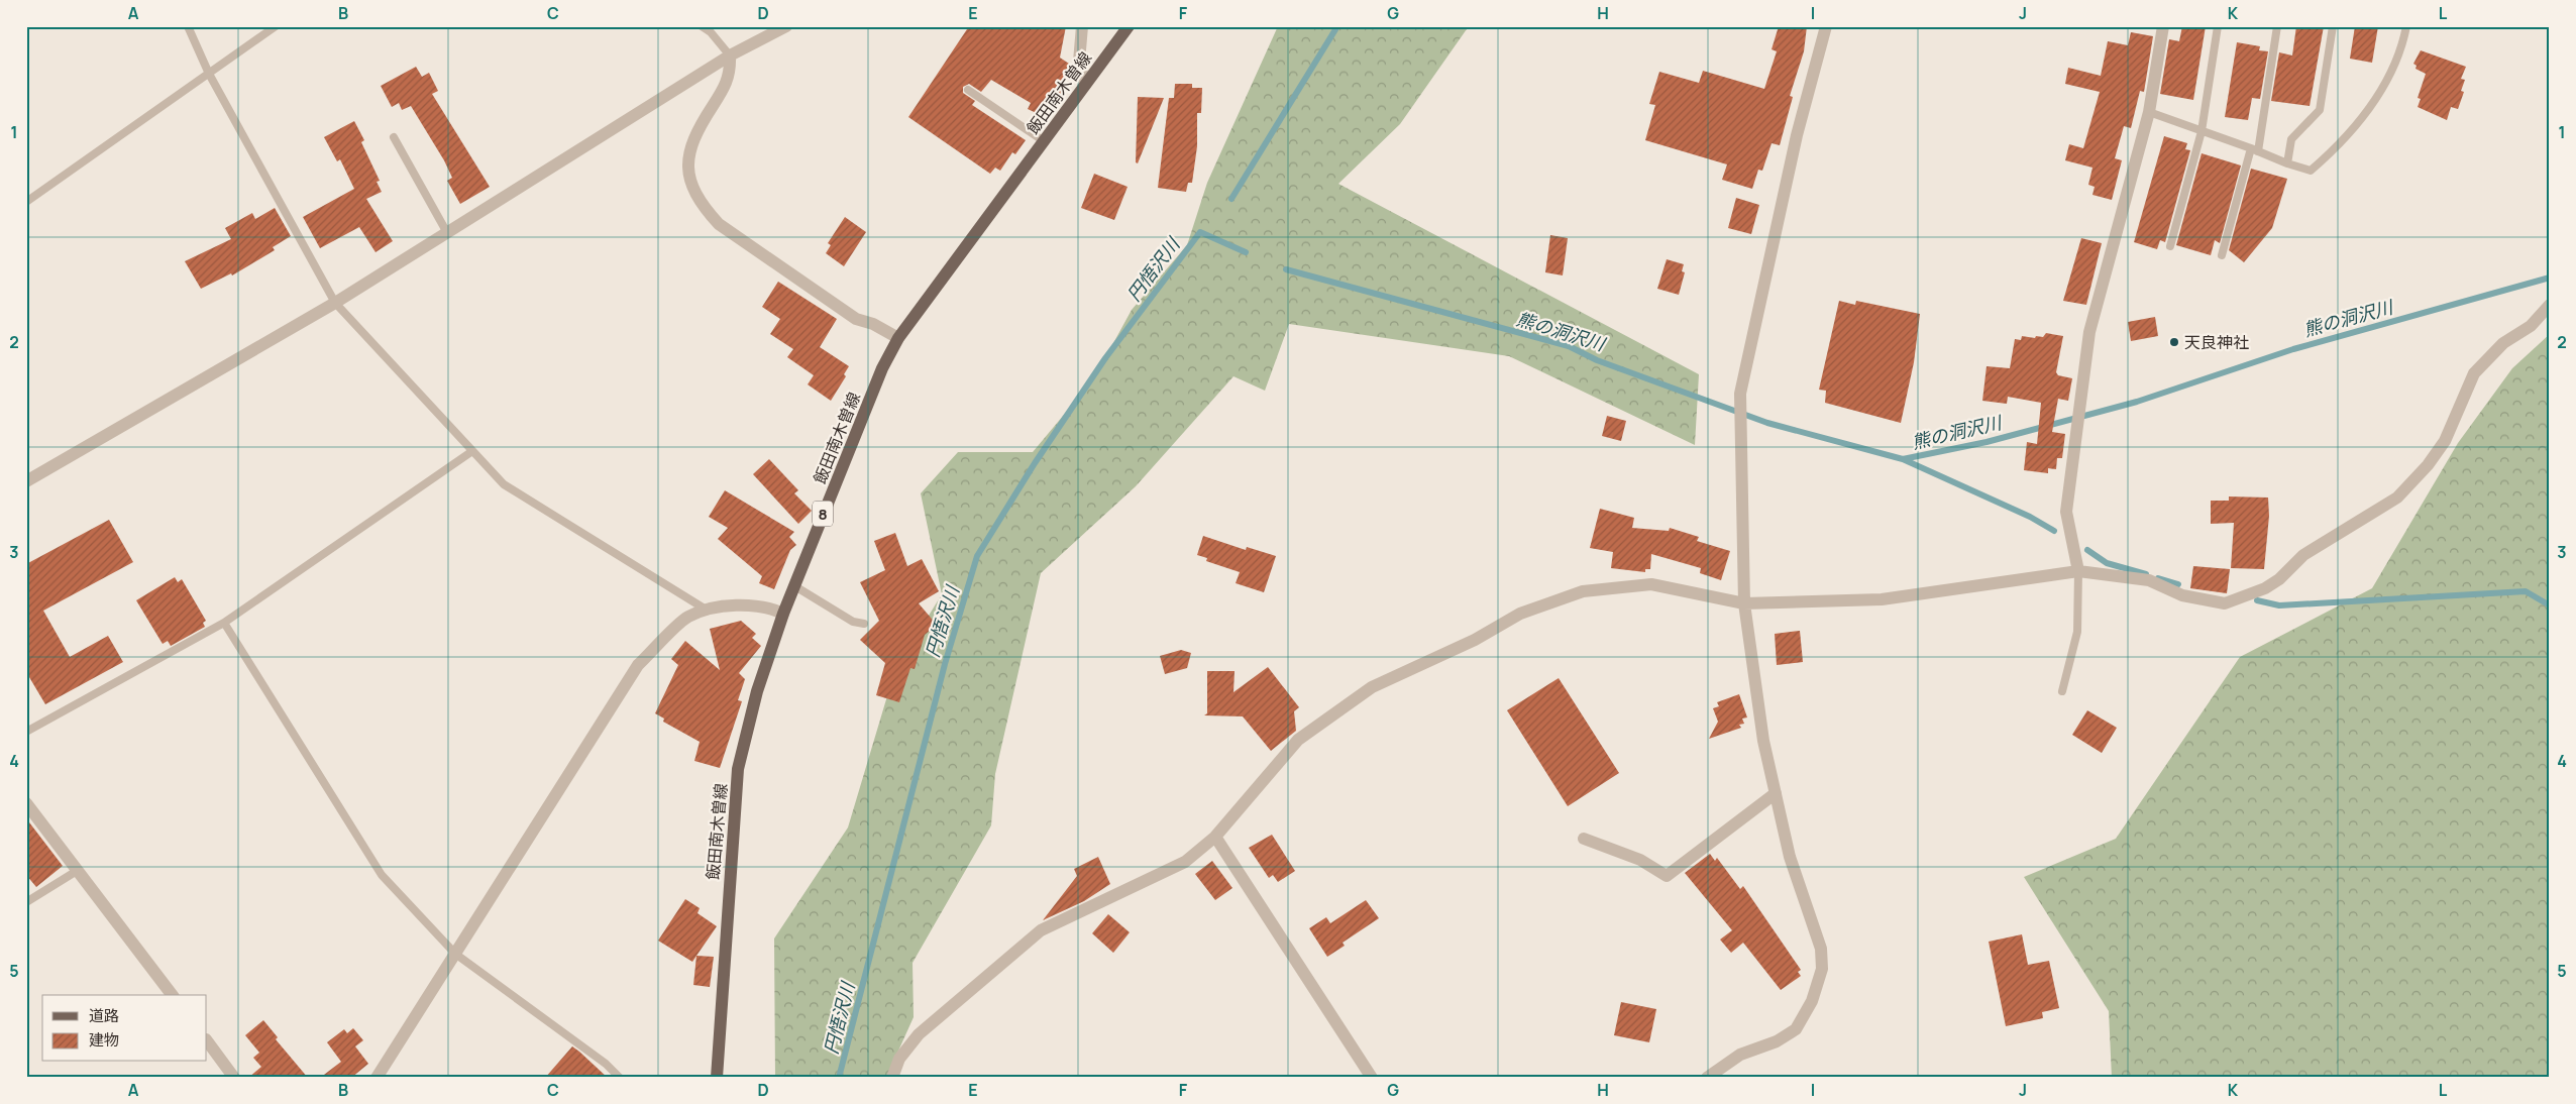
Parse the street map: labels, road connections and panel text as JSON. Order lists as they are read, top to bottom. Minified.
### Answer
{"streets":{"main road":["飯田南木曽線","8"]},"water":["円悟沢川","熊の洞沢川"],"places":["天良神社"],"legend":["道路","建物"],"grid":{"columns":["A","B","C","D","E","F","G","H","I","J","K","L"],"rows":["1","2","3","4","5"]}}
